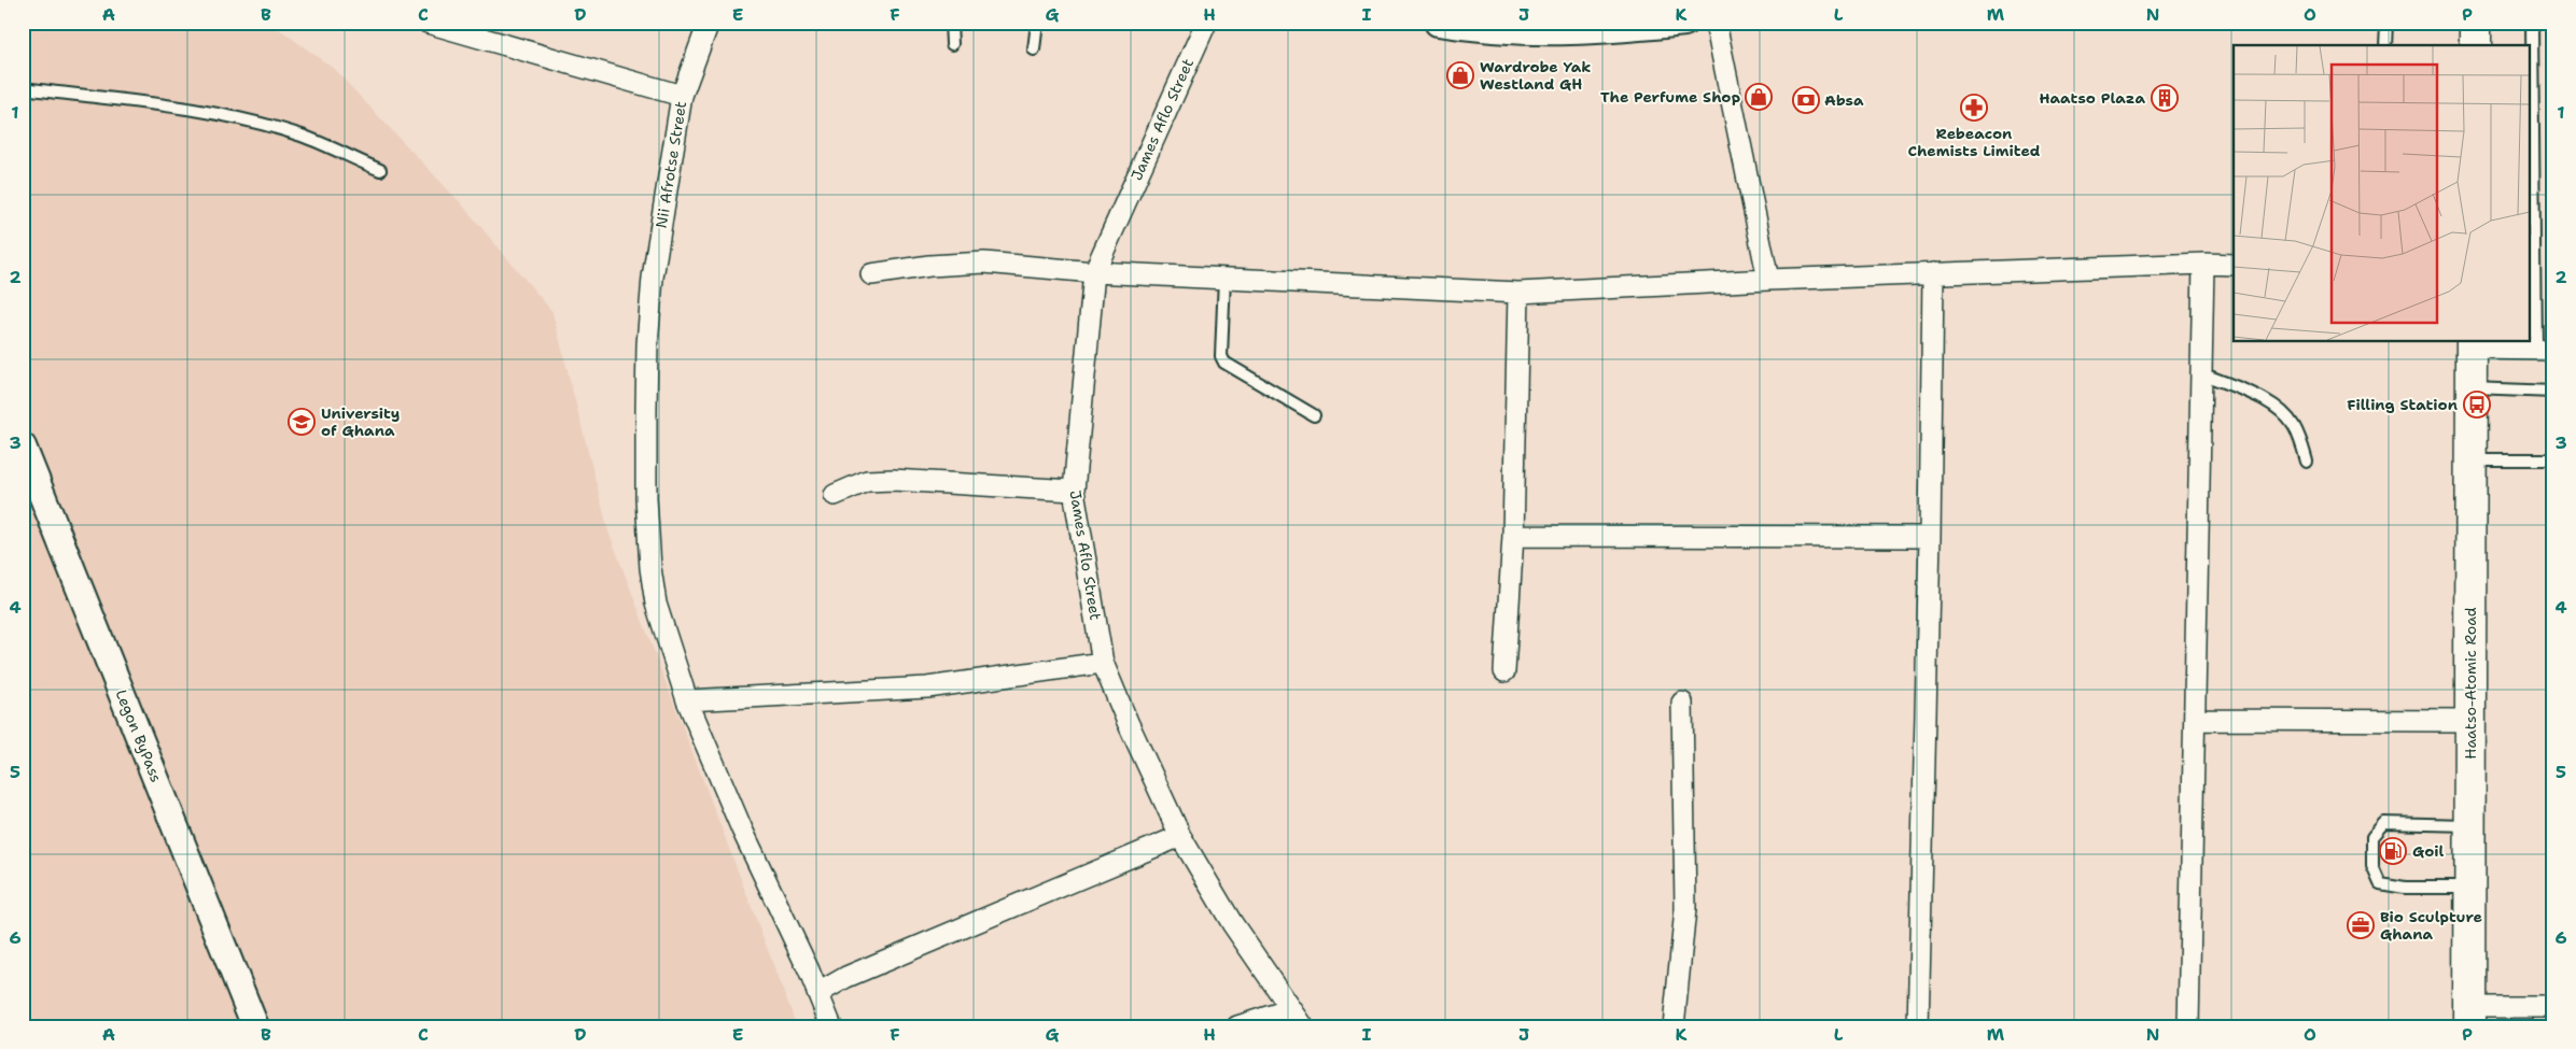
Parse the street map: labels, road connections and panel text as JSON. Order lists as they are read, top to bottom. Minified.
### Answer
{"streets":{"main road":["Haatso-Atomic Road"],"street":["James Aflo Street","Nii Afrotse Street","Legon ByPass"]},"places":{"shop":["Wardrobe Yak Westland GH","The Perfume Shop"],"building":["Haatso Plaza"],"bank":["Absa"],"pharmacy":["Rebeacon Chemists Limited"],"bus stop":["Filling Station"],"school or university":["University of Ghana"],"fuel station":["Goil"],"office":["Bio Sculpture Ghana"]},"grid":{"columns":["A","B","C","D","E","F","G","H","I","J","K","L","M","N","O","P"],"rows":["1","2","3","4","5","6"]}}
